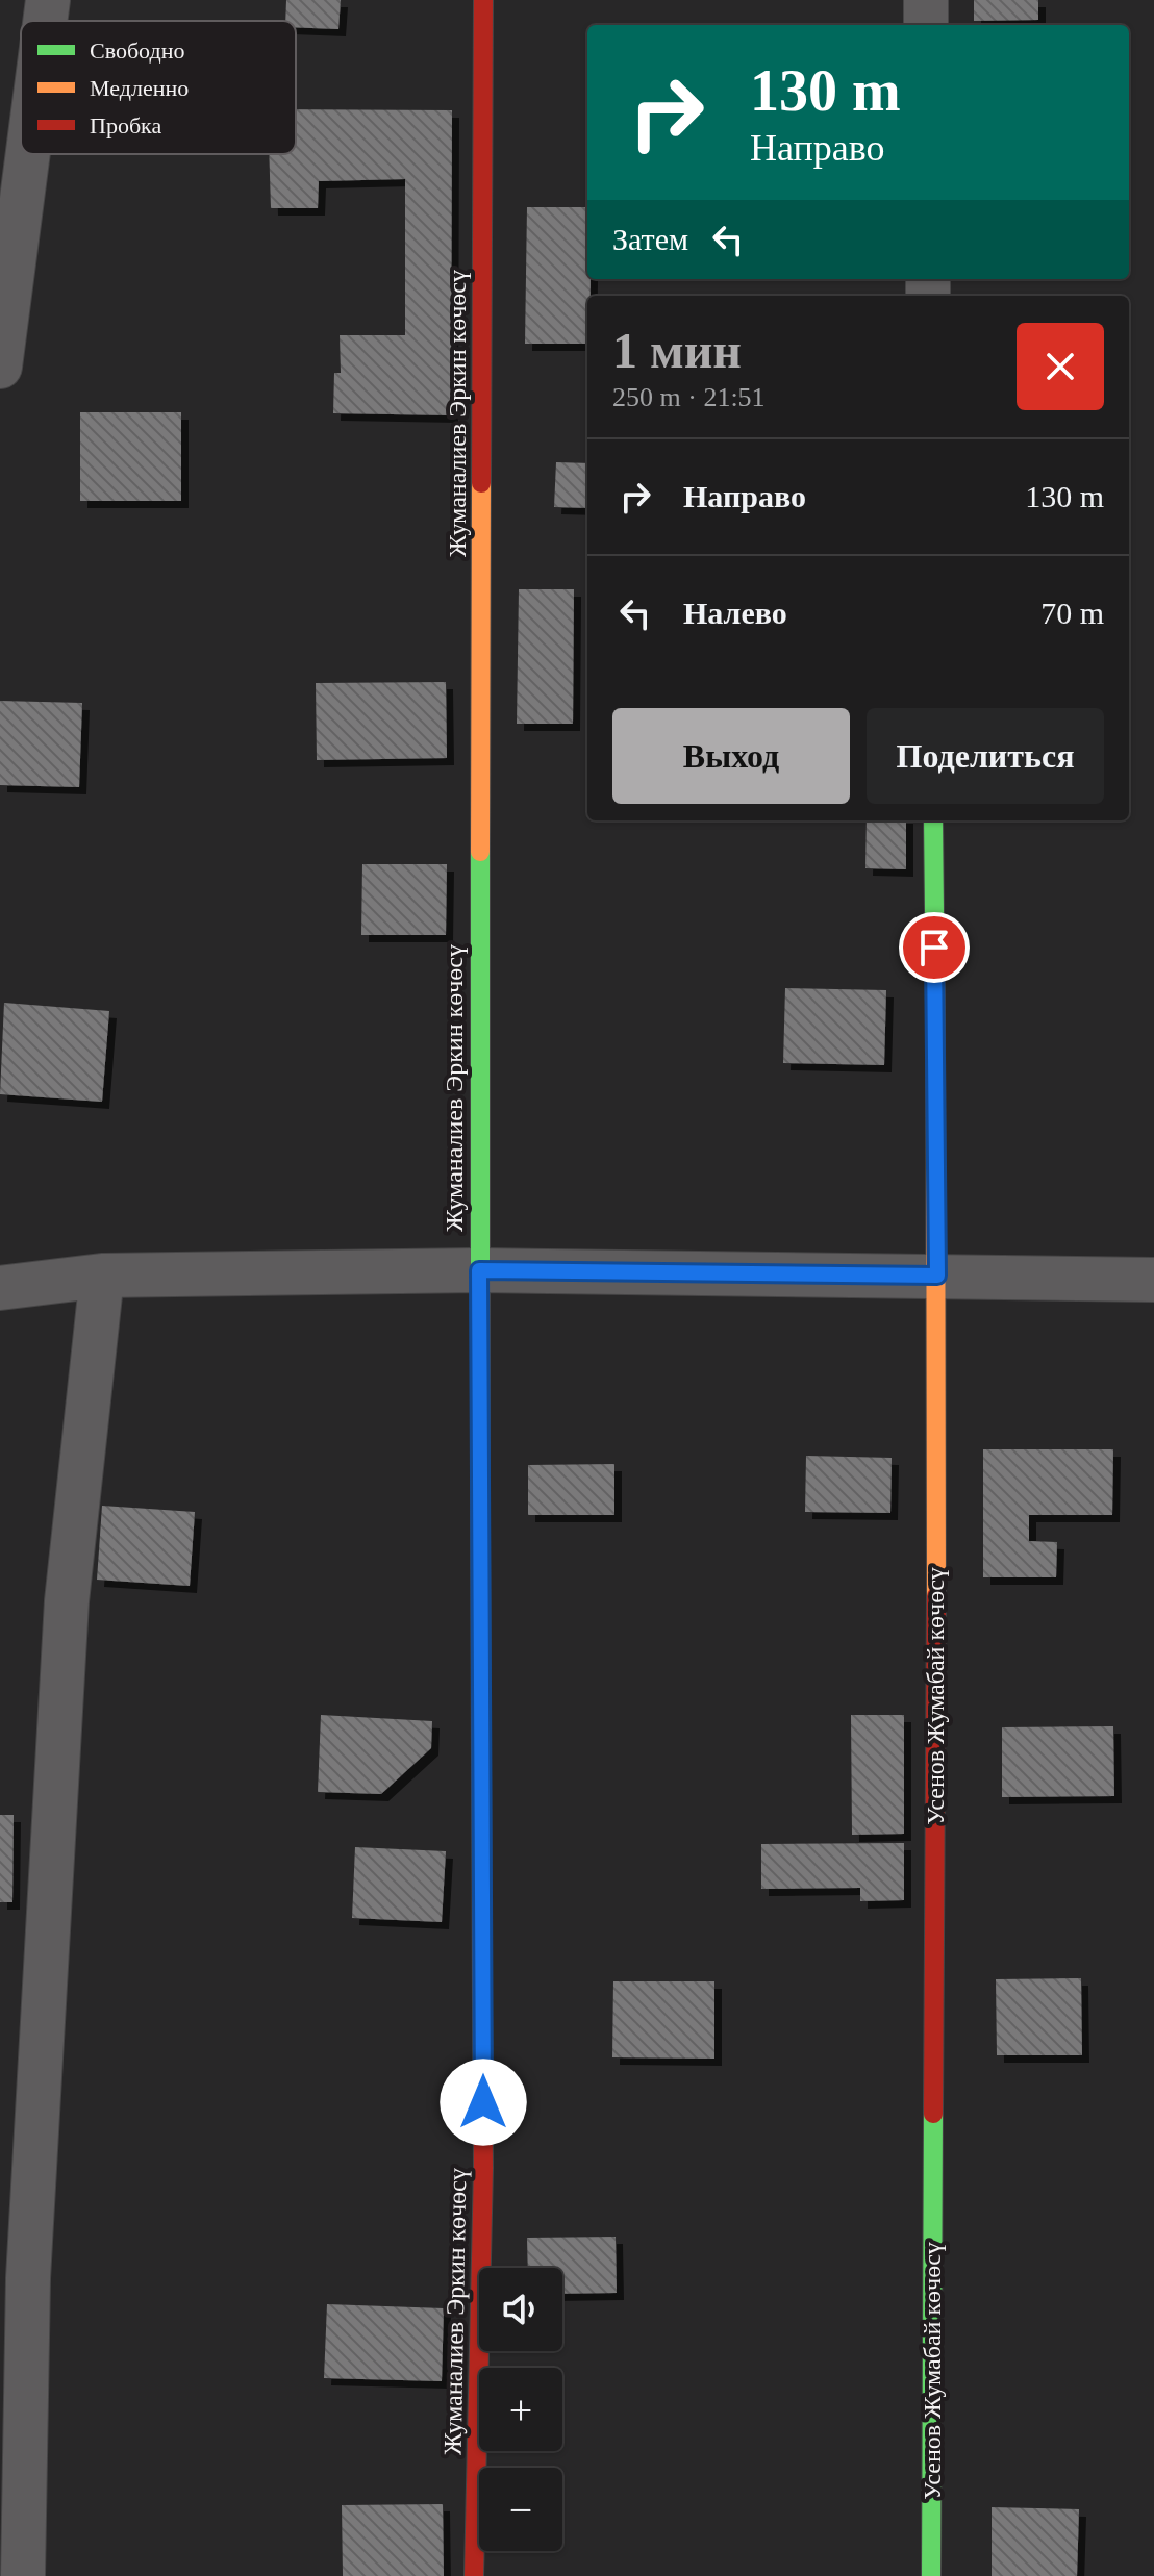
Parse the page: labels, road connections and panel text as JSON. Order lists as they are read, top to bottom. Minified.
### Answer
{"streets":{"street":["Жуманалиев Эркин көчөсү","Усенов Жумабай көчөсү"]},"legend":["Свободно","Медленно","Пробка"],"page":{"turn":["130 m","Направо"],"then":"Затем","heading":["1 мин","250 m · 21:51"],"list":[{"name":"Направо","value":"130 m"},{"name":"Налево","value":"70 m"}],"buttons":["Выход","Поделиться"],"map_buttons":["+","−"]}}
